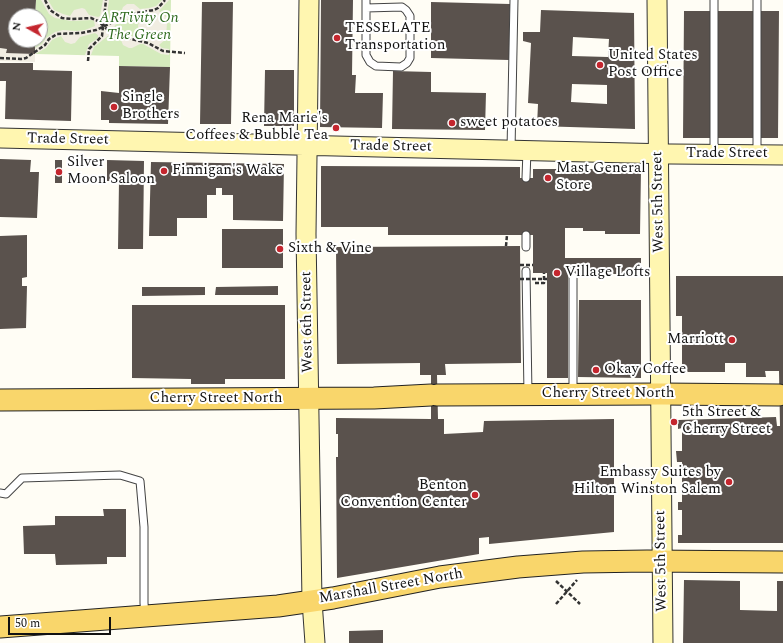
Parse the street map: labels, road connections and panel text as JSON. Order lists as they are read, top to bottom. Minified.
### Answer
{"streets":{"main road":["Cherry Street North","Marshall Street North"],"street":["Trade Street","West 5th Street","West 6th Street"]},"crossings":[["Trade Street","West 5th Street"],["Trade Street","West 6th Street"],["West 5th Street","Cherry Street North"],["West 5th Street","Marshall Street North"],["West 6th Street","Cherry Street North"],["West 6th Street","Marshall Street North"]],"parks":["ARTivity On The Green"],"places":["TESSELATE Transportation","United States Post Office","Single Brothers","sweet potatoes","Rena Marie's Coffees & Bubble Tea","Finnigan's Wake","Silver Moon Saloon","Mast General Store","Sixth & Vine","Village Lofts","Marriott","Okay Coffee","5th Street & Cherry Street","Embassy Suites by Hilton Winston Salem","Benton Convention Center"],"scale_bar":"50 m","north":"left"}
